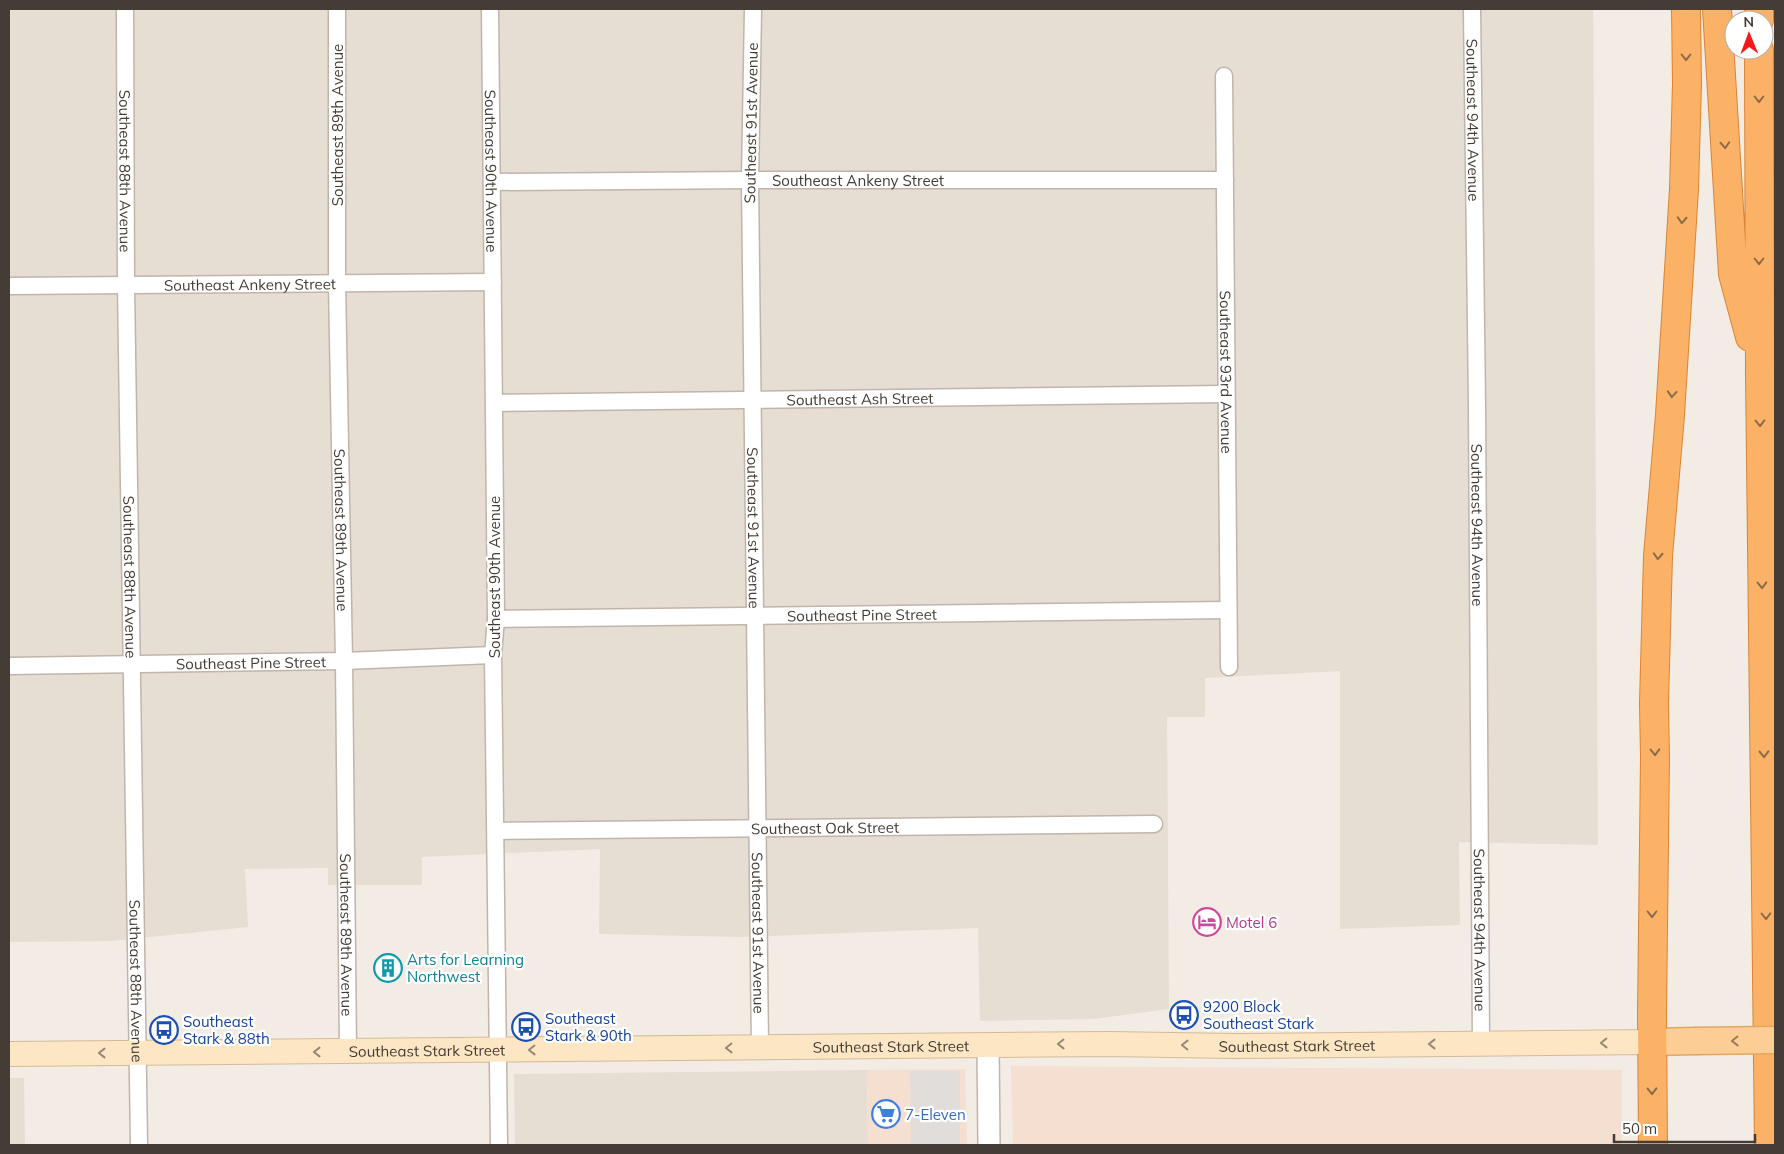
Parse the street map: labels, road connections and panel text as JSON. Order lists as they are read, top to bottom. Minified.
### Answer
{"streets":{"main road":["Southeast Stark Street"],"street":["Southeast 94th Avenue","Southeast 91st Avenue","Southeast 89th Avenue","Southeast 88th Avenue","Southeast 90th Avenue","Southeast Ankeny Street","Southeast 93rd Avenue","Southeast Ash Street","Southeast Pine Street","Southeast Oak Street"]},"crossings":[["Southeast 94th Avenue","Southeast Stark Street"],["Southeast 91st Avenue","Southeast Ankeny Street"],["Southeast 91st Avenue","Southeast Ash Street"],["Southeast 91st Avenue","Southeast Pine Street"],["Southeast 91st Avenue","Southeast Oak Street"],["Southeast 91st Avenue","Southeast Stark Street"],["Southeast 89th Avenue","Southeast Ankeny Street"],["Southeast 89th Avenue","Southeast Pine Street"],["Southeast 89th Avenue","Southeast Stark Street"],["Southeast 88th Avenue","Southeast Ankeny Street"],["Southeast 88th Avenue","Southeast Pine Street"],["Southeast 88th Avenue","Southeast Stark Street"],["Southeast 90th Avenue","Southeast Ankeny Street"],["Southeast 90th Avenue","Southeast Ash Street"],["Southeast 90th Avenue","Southeast Pine Street"],["Southeast 90th Avenue","Southeast Oak Street"],["Southeast 90th Avenue","Southeast Stark Street"],["Southeast Ankeny Street","Southeast 93rd Avenue"],["Southeast 93rd Avenue","Southeast Ash Street"],["Southeast 93rd Avenue","Southeast Pine Street"]],"one_way":["Southeast Stark Street"],"places":{"hotel":["Motel 6"],"building":["Arts for Learning Northwest"],"bus stop":["9200 Block Southeast Stark","Southeast Stark & 90th","Southeast Stark & 88th"],"supermarket":["7-Eleven"]},"scale_bar":"50 m","north":"top"}
